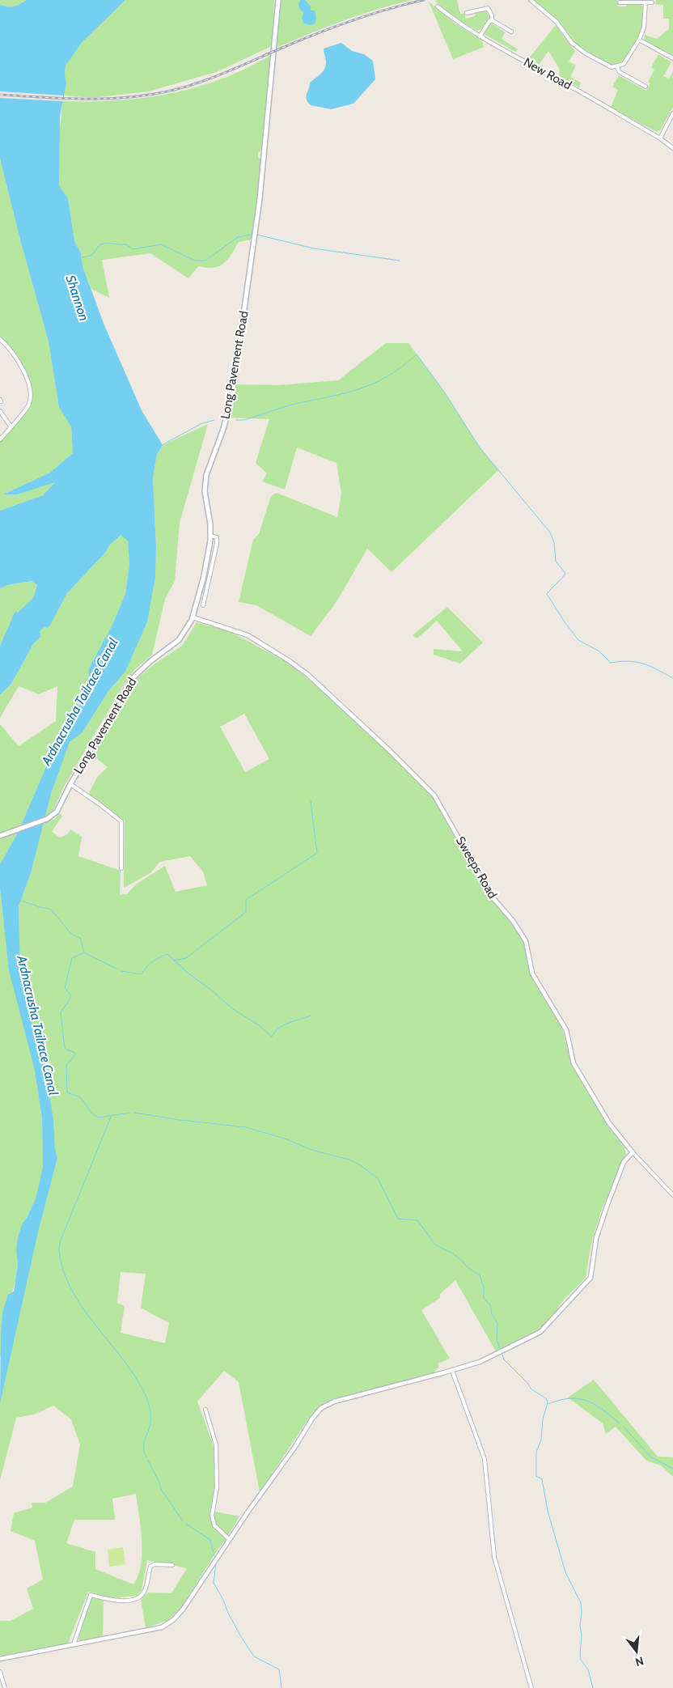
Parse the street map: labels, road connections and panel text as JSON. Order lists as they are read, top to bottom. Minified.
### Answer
{"streets":{"main road":["Long Pavement Road"],"street":["New Road","Sweeps Road"]},"crossings":[["Long Pavement Road","Sweeps Road"]],"water":["Shannon","Ardnacrusha Tailrace Canal"],"north":"bottom"}
